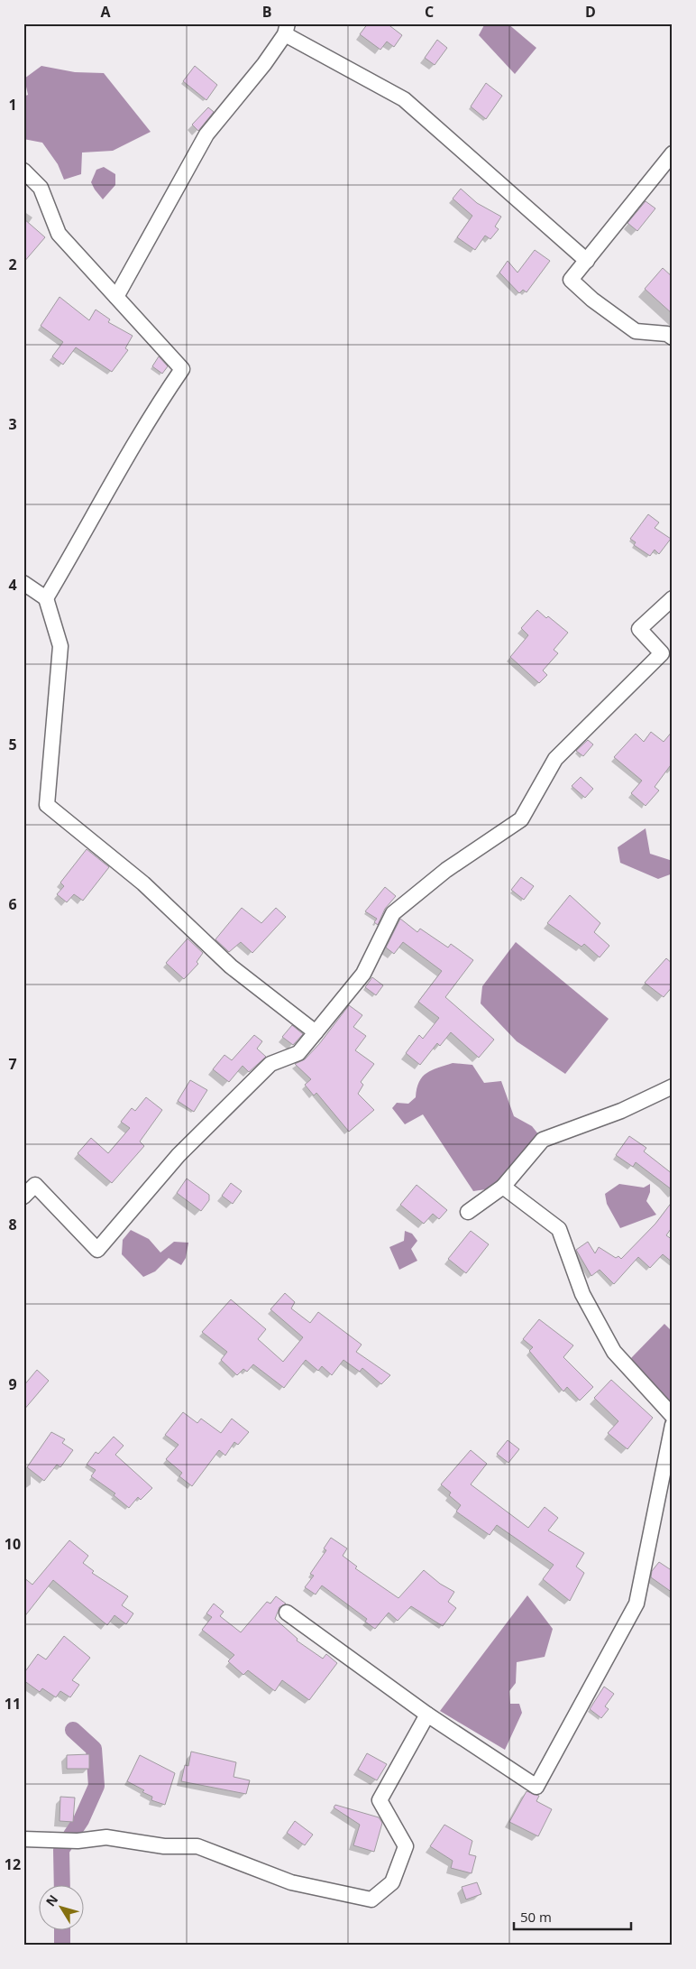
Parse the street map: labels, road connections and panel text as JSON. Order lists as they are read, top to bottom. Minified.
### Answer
{"scale_bar":"50 m","north":"top left","grid":{"columns":["A","B","C","D"],"rows":["1","2","3","4","5","6","7","8","9","10","11","12"]}}
